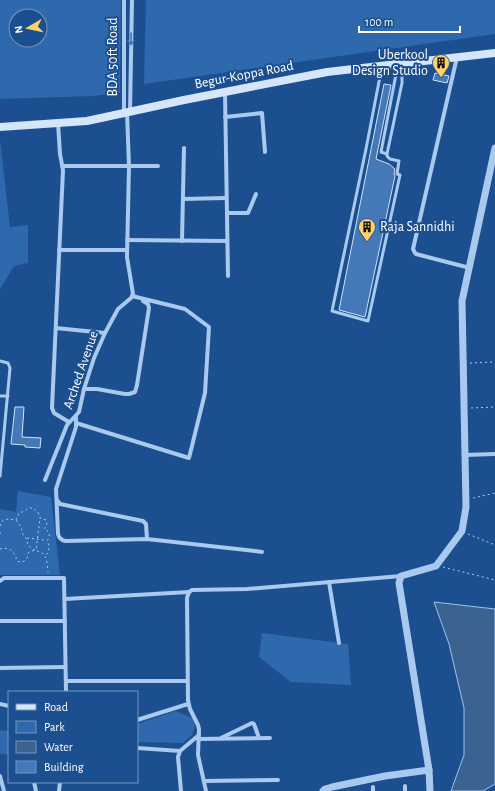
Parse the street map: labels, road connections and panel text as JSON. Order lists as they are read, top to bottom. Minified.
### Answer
{"streets":{"main road":["Begur-Koppa Road"],"street":["BDA 50ft Road","Arched Avenue"]},"crossings":[["BDA 50ft Road","Begur-Koppa Road"]],"places":{"building":["Uberkool Design Studio","Raja Sannidhi"]},"legend":["Road","Park","Water","Building"],"scale_bar":"100 m","north":"left"}
